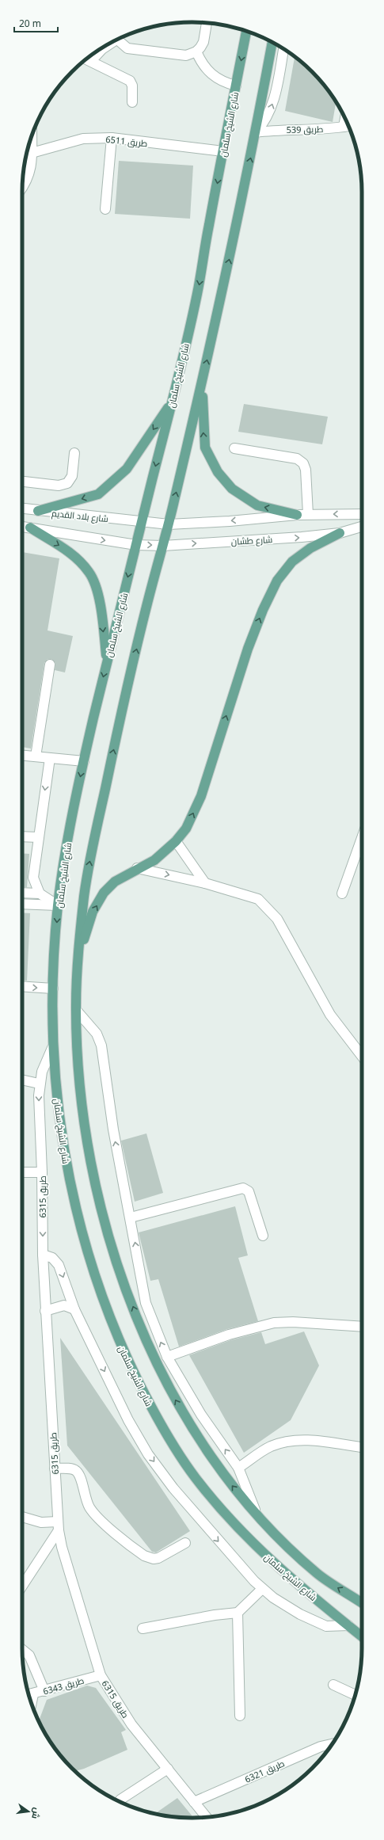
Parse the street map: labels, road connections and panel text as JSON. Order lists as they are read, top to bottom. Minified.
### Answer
{"streets":{"main road":["شارع الشيخ سلمان"],"street":["طريق 539","طريق 6511","شارع بلاد القديم","شارع طشان","طريق 6315","طريق 6343","طريق 6321"]},"crossings":[["شارع الشيخ سلمان","طريق 6511"],["شارع الشيخ سلمان","شارع بلاد القديم"],["شارع الشيخ سلمان","شارع طشان"],["شارع الشيخ سلمان","طريق 6315"],["طريق 6315","طريق 6343"],["طريق 6315","طريق 6321"]],"scale_bar":"20 m","north":"right"}
